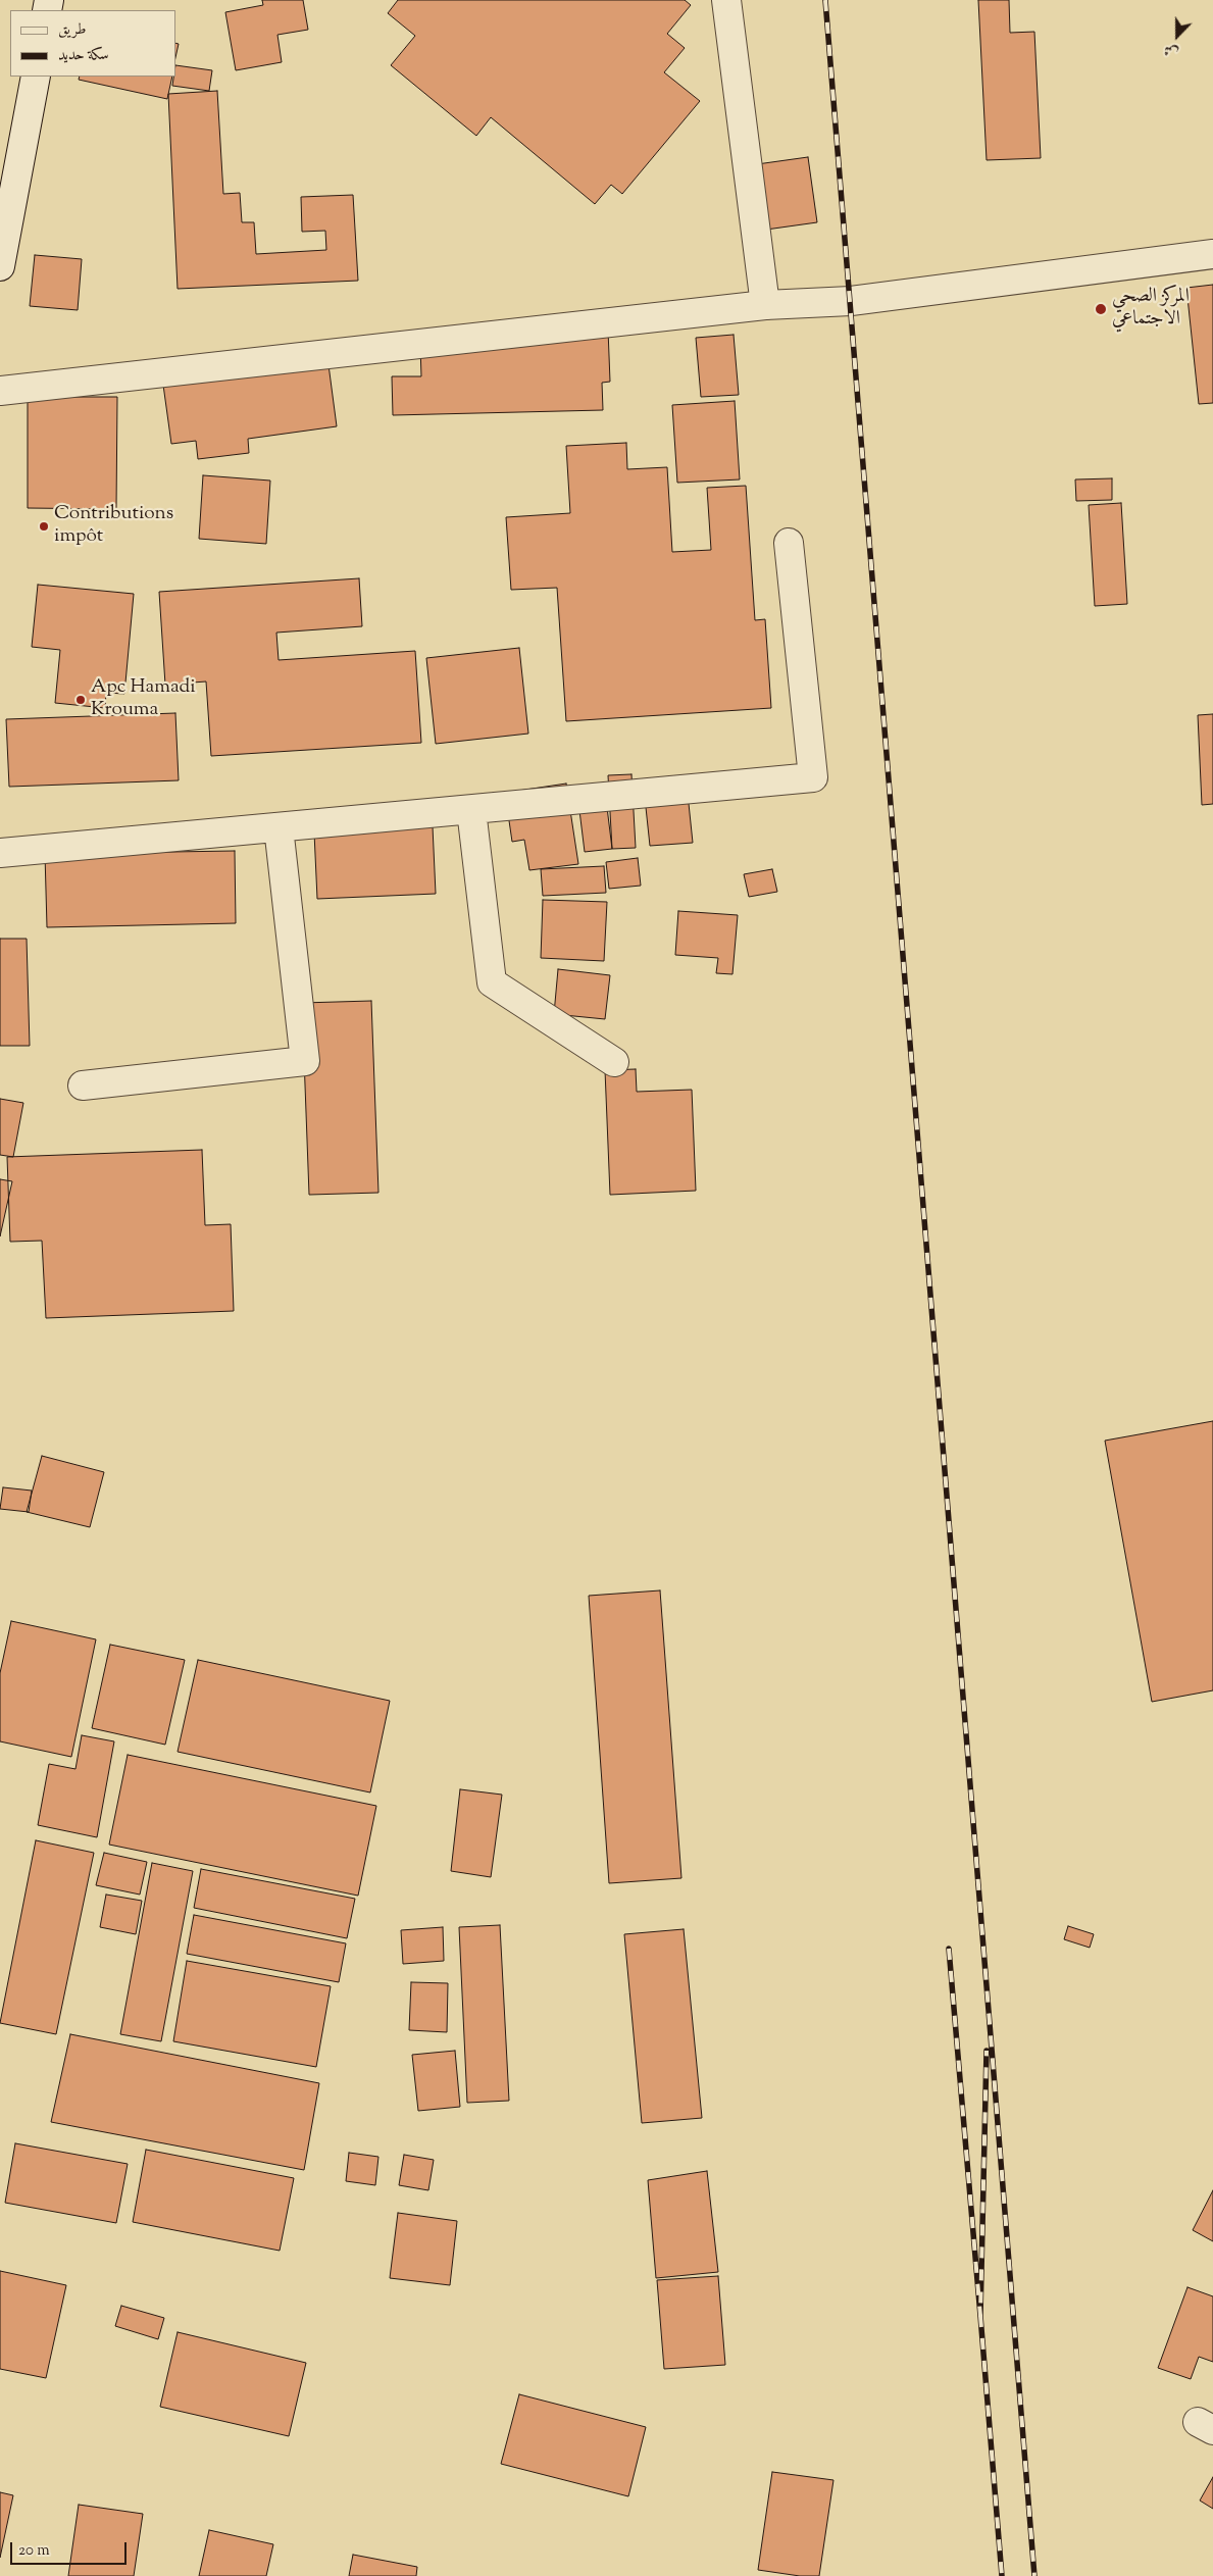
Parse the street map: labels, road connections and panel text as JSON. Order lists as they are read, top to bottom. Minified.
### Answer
{"places":["المركز الصحي الاجتماعي","Contributions impôt","Apc Hamadi Krouma"],"legend":["طريق","سكة حديد"],"scale_bar":"20 m","north":"bottom"}
